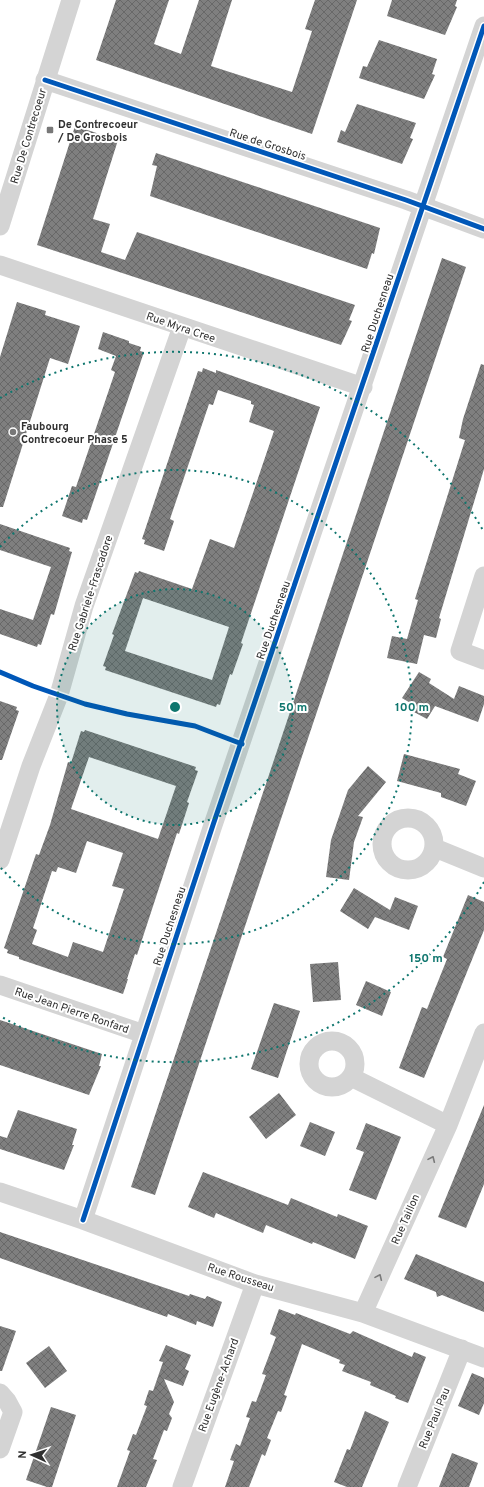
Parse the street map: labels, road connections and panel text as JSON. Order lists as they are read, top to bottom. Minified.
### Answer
{"streets":{"street":["Rue De Contrecoeur","Rue de Grosbois","Rue Duchesneau","Rue Myra Cree","Rue Gabriele-Frascadore","Rue Jean Pierre Ronfard","Rue Taillon","Rue Rousseau","Rue Eugène-Achard","Rue Paul Pau"]},"crossings":[["Rue De Contrecoeur","Rue de Grosbois"],["Rue de Grosbois","Rue Duchesneau"],["Rue Duchesneau","Rue Myra Cree"],["Rue Duchesneau","Rue Jean Pierre Ronfard"],["Rue Duchesneau","Rue Rousseau"],["Rue Myra Cree","Rue Gabriele-Frascadore"],["Rue Taillon","Rue Rousseau"],["Rue Rousseau","Rue Eugène-Achard"],["Rue Rousseau","Rue Paul Pau"]],"one_way":["Rue Taillon"],"places":{"transit":["De Contrecoeur / De Grosbois"],"other":["Faubourg Contrecoeur Phase 5"]},"north":"left","rings":["50 m","100 m","150 m"]}
